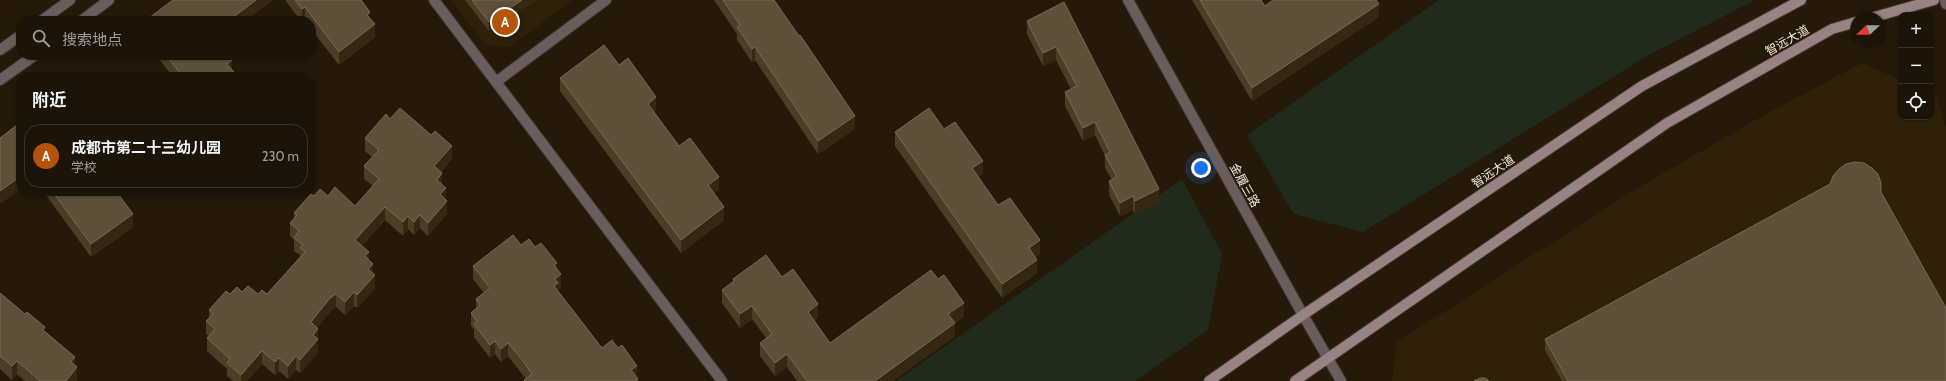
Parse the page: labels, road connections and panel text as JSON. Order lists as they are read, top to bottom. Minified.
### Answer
{"streets":{"main road":["智远大道"],"street":["金履三路"]},"crossings":[["智远大道","金履三路"]],"north":"left","page":{"pins":"A","map_buttons":["+","−"],"search":"搜索地点","heading":"附近","list":[{"mark":"A","name":"成都市第二十三幼儿园","note":"学校","value":"230 m"}]}}
